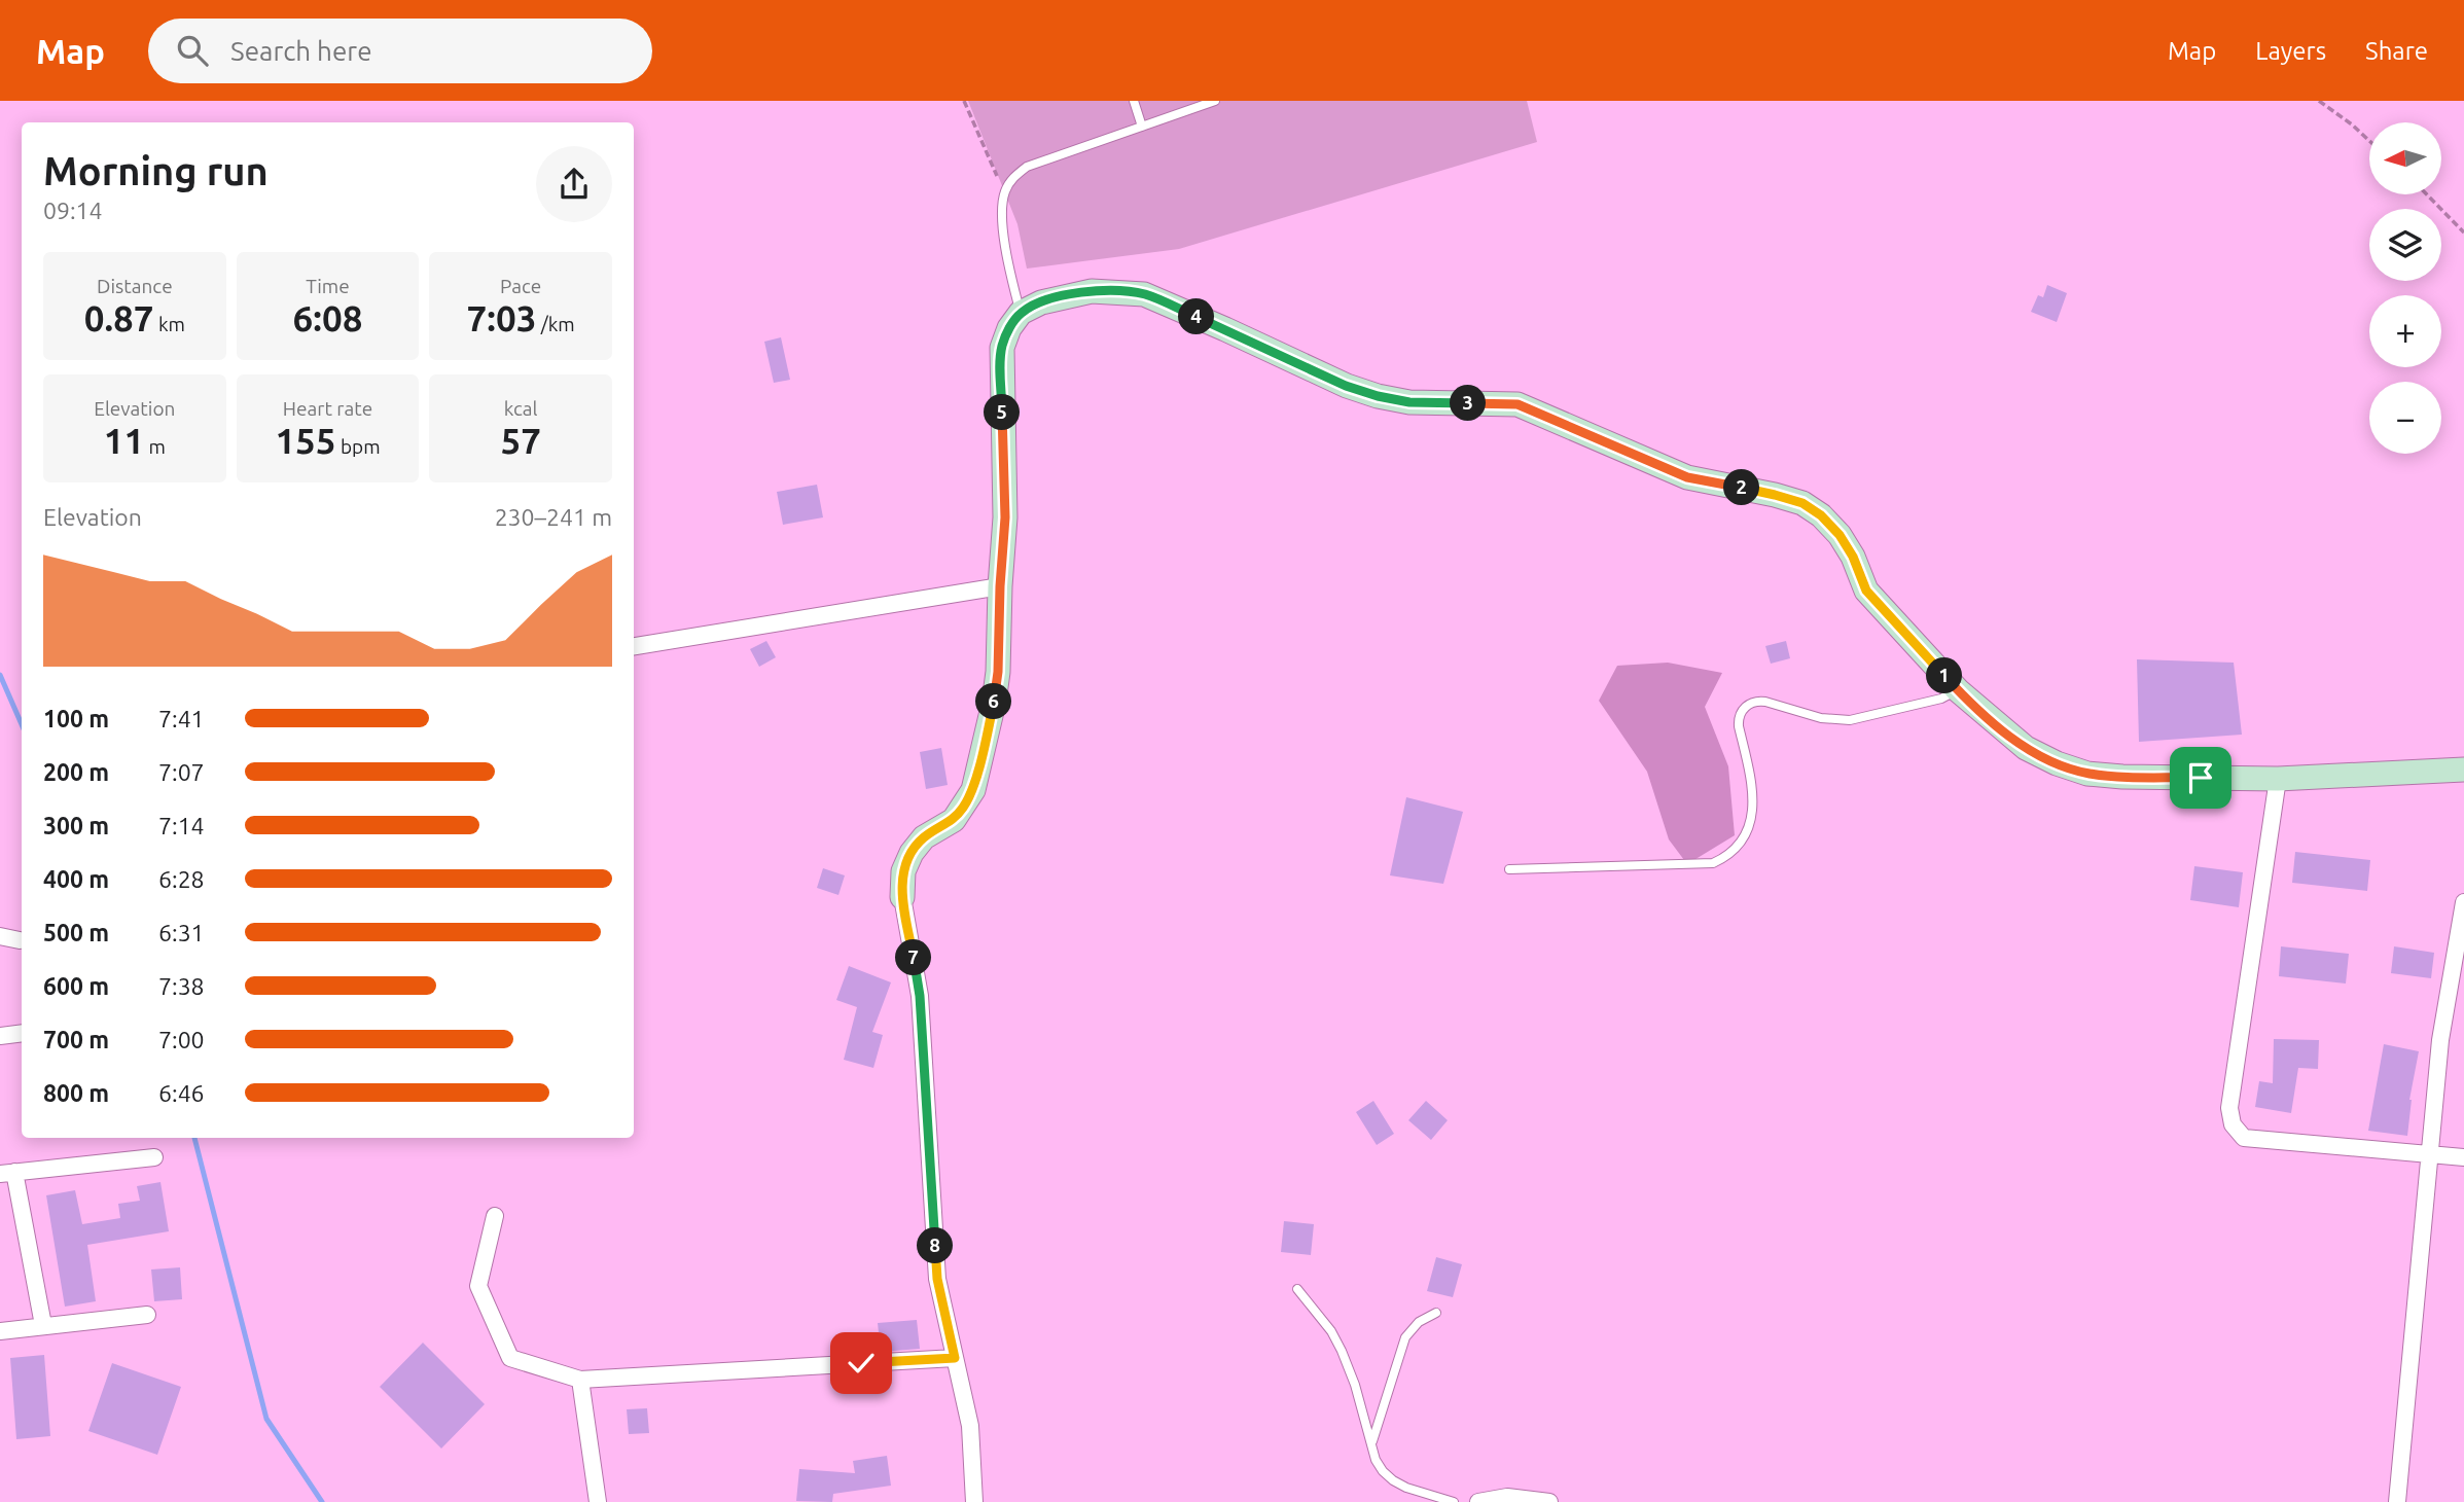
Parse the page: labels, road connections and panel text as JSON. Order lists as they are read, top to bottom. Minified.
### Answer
{"north":"left","page":{"header":"Map","search":"Search here","nav":["Map","Layers","Share"],"map_buttons":["+","−"],"heading":["Morning run","09:14"],"stats":[["Distance","0.87 km"],["Time","6:08"],["Pace","7:03 /km"],["Elevation","11 m"],["Heart rate","155 bpm"],["kcal","57"]],"pins":["4","3","5","2","1","6","7","8"],"chart":["Elevation","230–241 m"],"list":[{"name":"100 m","note":"7:41"},{"name":"200 m","note":"7:07"},{"name":"300 m","note":"7:14"},{"name":"400 m","note":"6:28"},{"name":"500 m","note":"6:31"},{"name":"600 m","note":"7:38"},{"name":"700 m","note":"7:00"},{"name":"800 m","note":"6:46"}]}}
